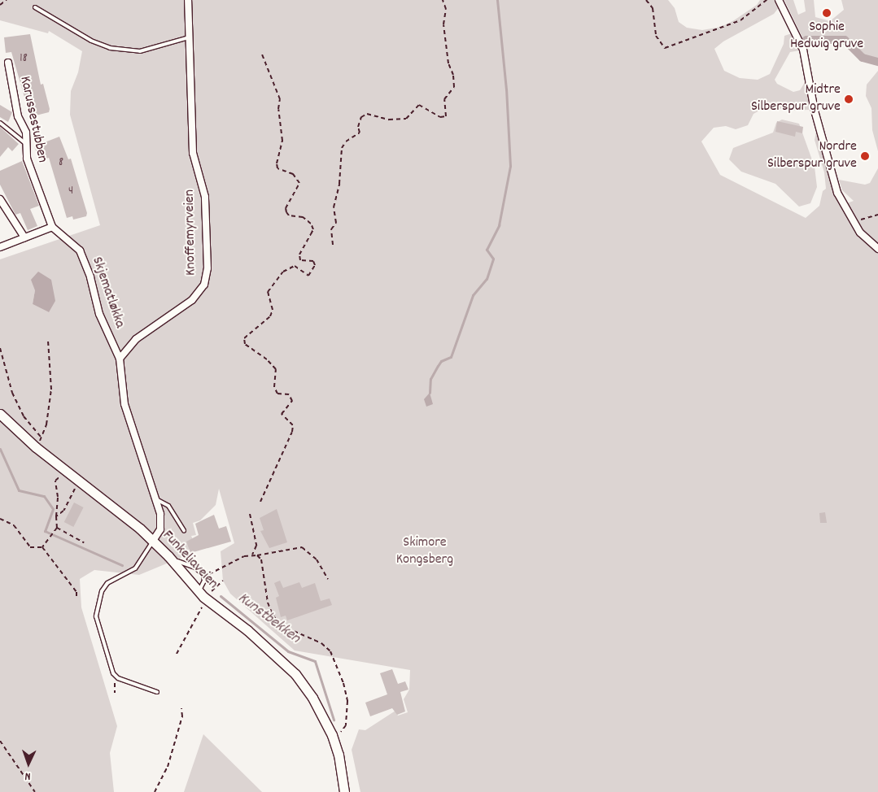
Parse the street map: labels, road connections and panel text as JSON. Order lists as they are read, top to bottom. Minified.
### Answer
{"streets":{"street":["Karussestubben","Knoffemyrveien","Skjematløkka","Funkeliaveien"]},"crossings":[["Karussestubben","Skjematløkka"],["Knoffemyrveien","Skjematløkka"]],"water":["Kunstbekken"],"parks":["Skimore Kongsberg"],"places":["Sophie Hedwig gruve","Midtre Silberspur gruve","Nordre Silberspur gruve"],"house_numbers":["18","8","4"],"north":"bottom"}
